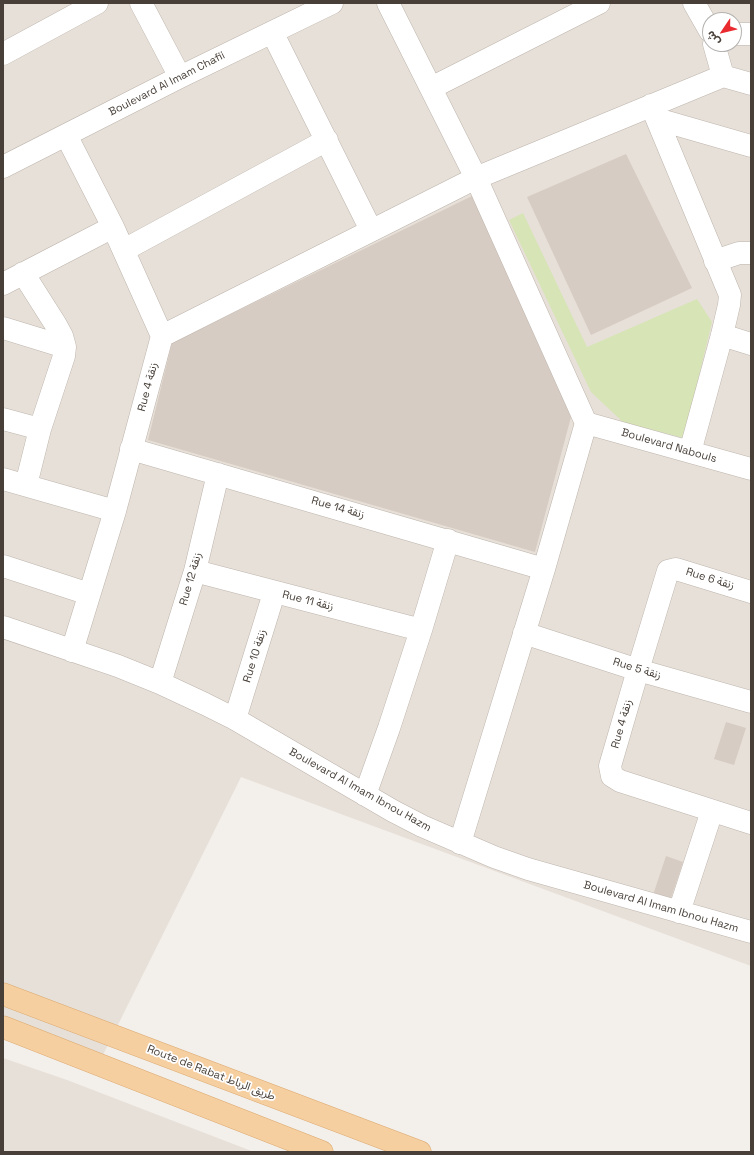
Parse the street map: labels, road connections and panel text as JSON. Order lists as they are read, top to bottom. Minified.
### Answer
{"streets":{"main road":["Route de Rabat طريق الرباط"],"street":["Boulevard Al Imam Chafii","Rue 4 زنقة","Boulevard Nabouls","Rue 14 زنقة","Rue 12 زنقة","Rue 6 زنقة","Rue 11 زنقة","Rue 10 زنقة","Rue 5 زنقة","Boulevard Al Imam Ibnou Hazm"]},"crossings":[["Rue 4 زنقة","Rue 14 زنقة"],["Rue 4 زنقة","Rue 6 زنقة"],["Rue 4 زنقة","Rue 5 زنقة"],["Rue 4 زنقة","Boulevard Al Imam Ibnou Hazm"],["Rue 14 زنقة","Rue 12 زنقة"],["Rue 12 زنقة","Rue 11 زنقة"],["Rue 12 زنقة","Boulevard Al Imam Ibnou Hazm"],["Rue 11 زنقة","Rue 10 زنقة"],["Rue 10 زنقة","Boulevard Al Imam Ibnou Hazm"]],"north":"bottom left"}
